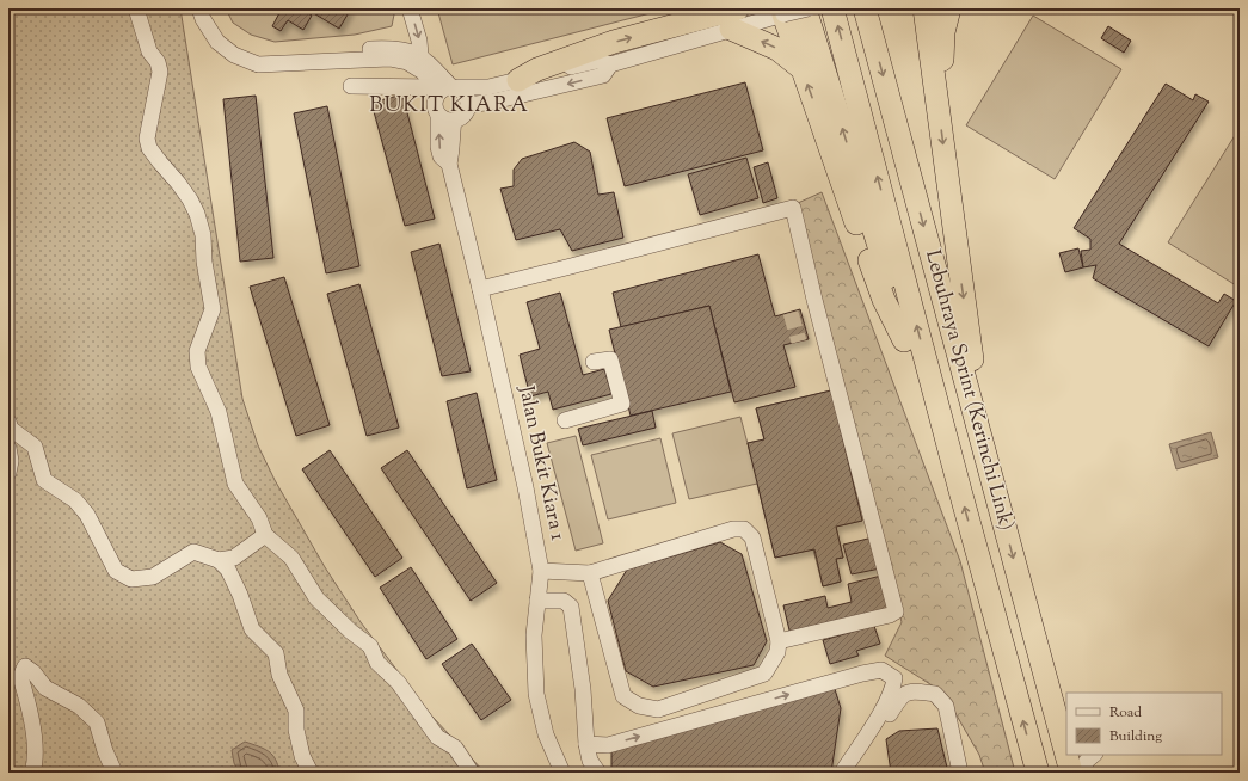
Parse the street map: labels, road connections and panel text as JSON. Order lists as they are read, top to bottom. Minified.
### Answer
{"streets":{"highway":["Lebuhraya Sprint (Kerinchi Link)"],"street":["Jalan Bukit Kiara 1"]},"districts":["BUKIT KIARA"],"legend":["Road","Building"]}
